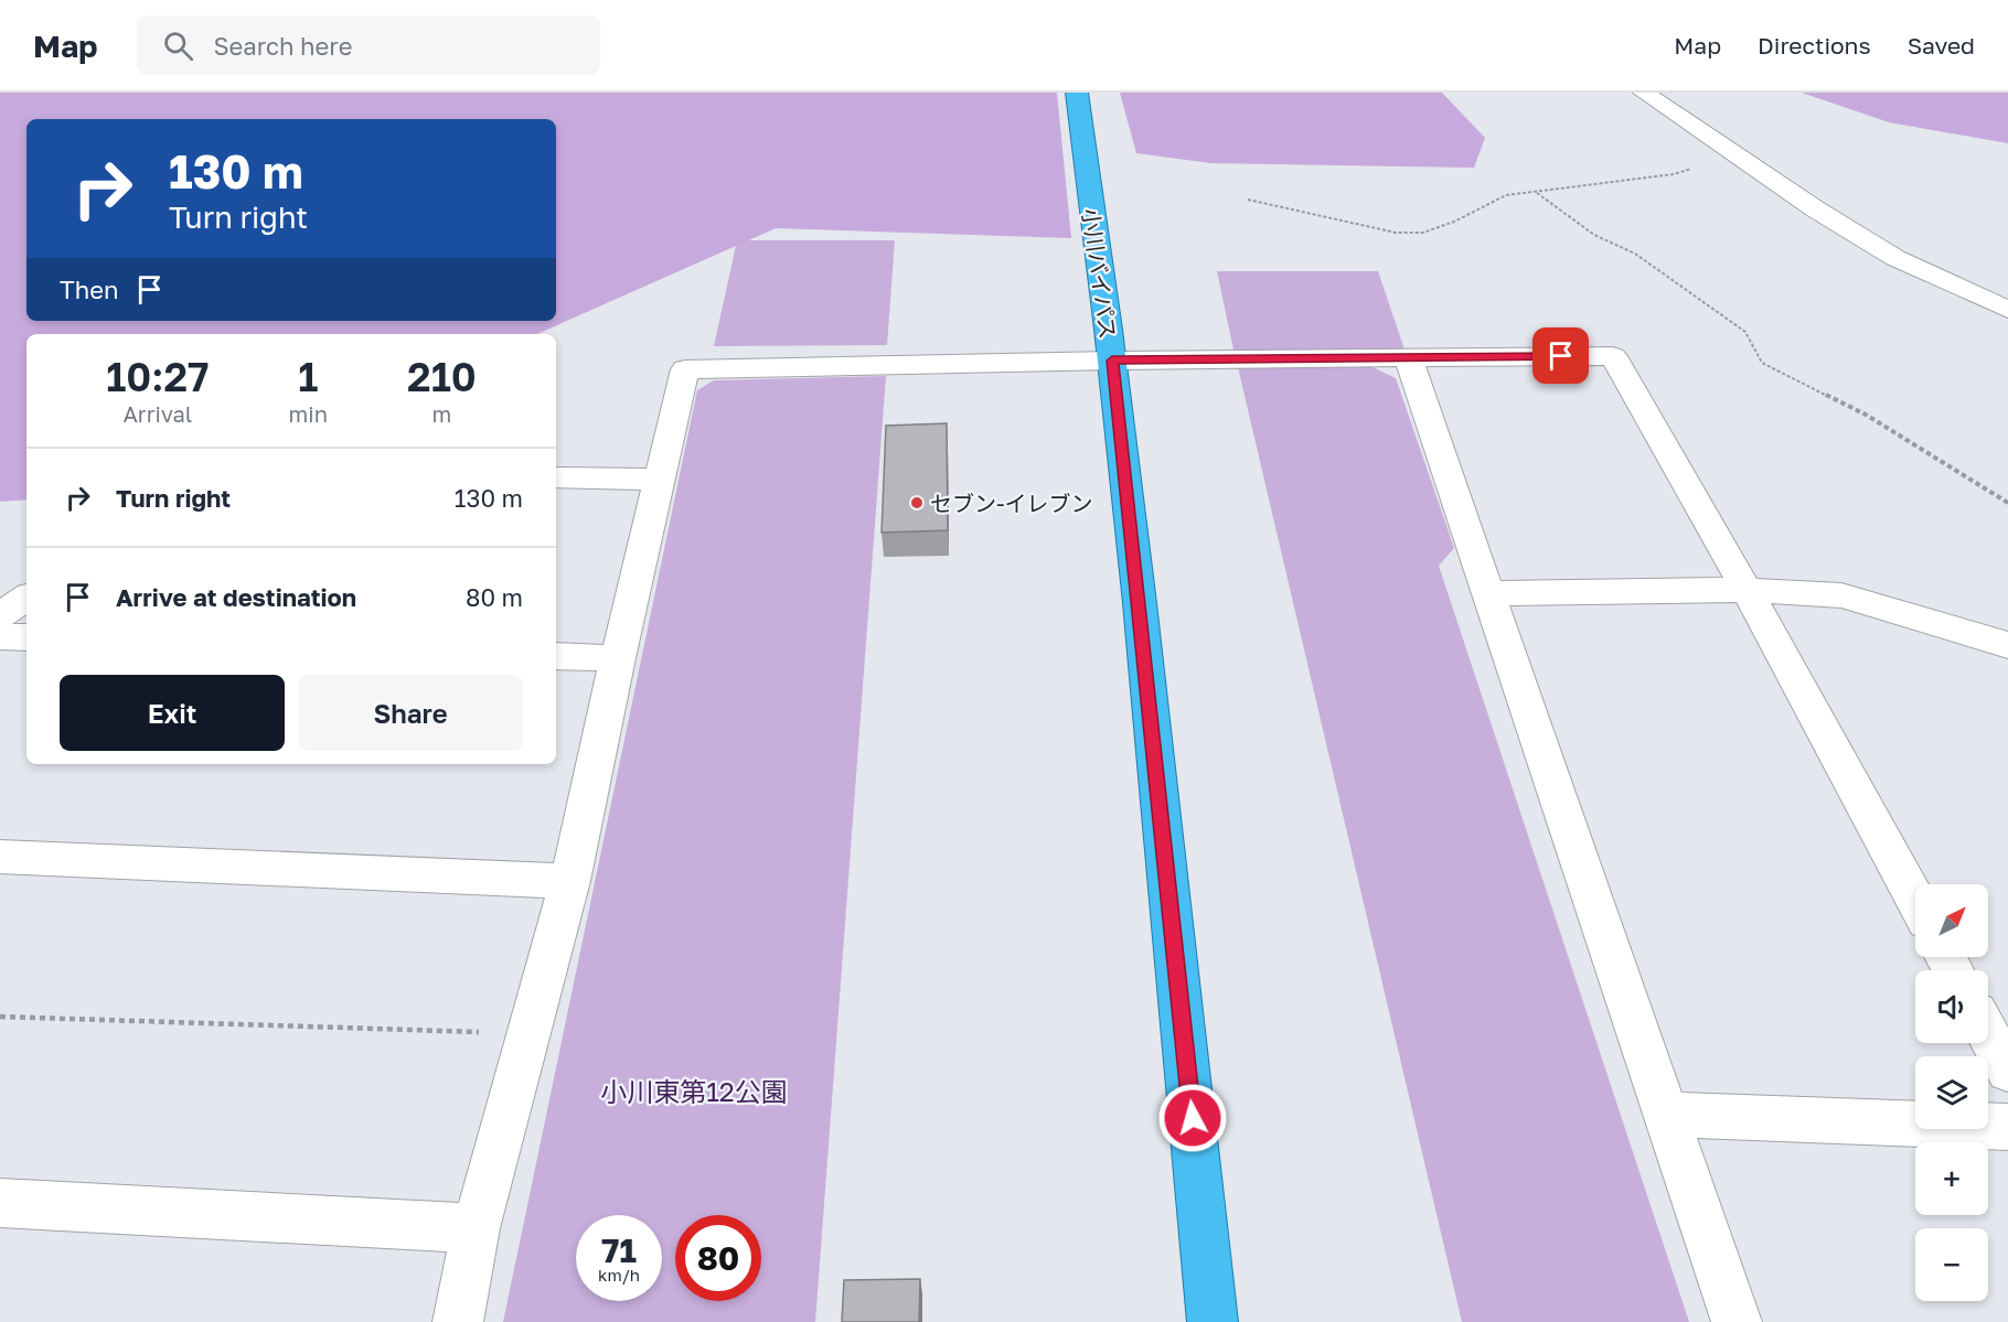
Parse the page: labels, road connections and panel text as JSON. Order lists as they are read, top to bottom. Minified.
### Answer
{"streets":{"highway":["小川バイパス"]},"parks":["小川東第12公園"],"places":["セブン-イレブン"],"north":"top right","page":{"header":"Map","search":"Search here","nav":["Map","Directions","Saved"],"turn":["130 m","Turn right"],"then":"Then","eta":["10:27","Arrival","1","min","210","m"],"list":[{"name":"Turn right","value":"130 m"},{"name":"Arrive at destination","value":"80 m"}],"buttons":["Exit","Share"],"map_buttons":["+","−"],"speed":"71 km/h","limit":"80"}}
